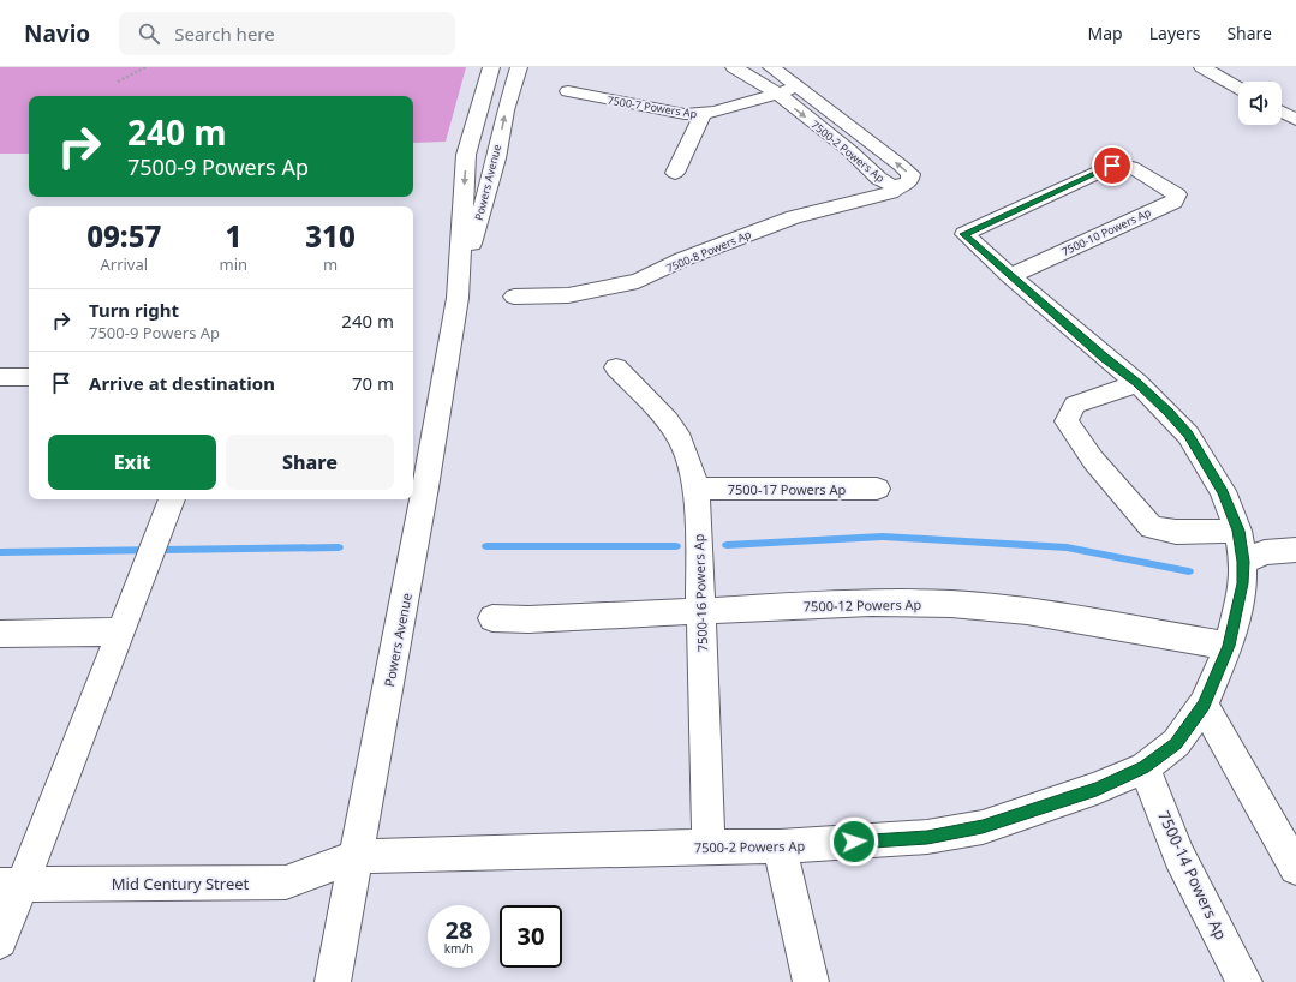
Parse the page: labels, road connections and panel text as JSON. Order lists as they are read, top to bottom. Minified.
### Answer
{"streets":{"street":["7500-7 Powers Ap","7500-2 Powers Ap","Powers Avenue","7500-10 Powers Ap","7500-8 Powers Ap","7500-17 Powers Ap","7500-16 Powers Ap","7500-12 Powers Ap","7500-14 Powers Ap","Mid Century Street"]},"crossings":[["7500-2 Powers Ap","Powers Avenue"],["7500-2 Powers Ap","7500-10 Powers Ap"],["7500-2 Powers Ap","7500-8 Powers Ap"],["7500-2 Powers Ap","7500-16 Powers Ap"],["7500-2 Powers Ap","7500-12 Powers Ap"],["7500-2 Powers Ap","7500-14 Powers Ap"],["7500-2 Powers Ap","Mid Century Street"],["Powers Avenue","Mid Century Street"],["7500-17 Powers Ap","7500-16 Powers Ap"],["7500-16 Powers Ap","7500-12 Powers Ap"]],"page":{"header":"Navio","search":"Search here","nav":["Map","Layers","Share"],"turn":["240 m","7500-9 Powers Ap"],"eta":["09:57","Arrival","1","min","310","m"],"list":[{"name":"Turn right","note":"7500-9 Powers Ap","value":"240 m"},{"name":"Arrive at destination","value":"70 m"}],"buttons":["Exit","Share"],"speed":"28 km/h","limit":"30"}}
